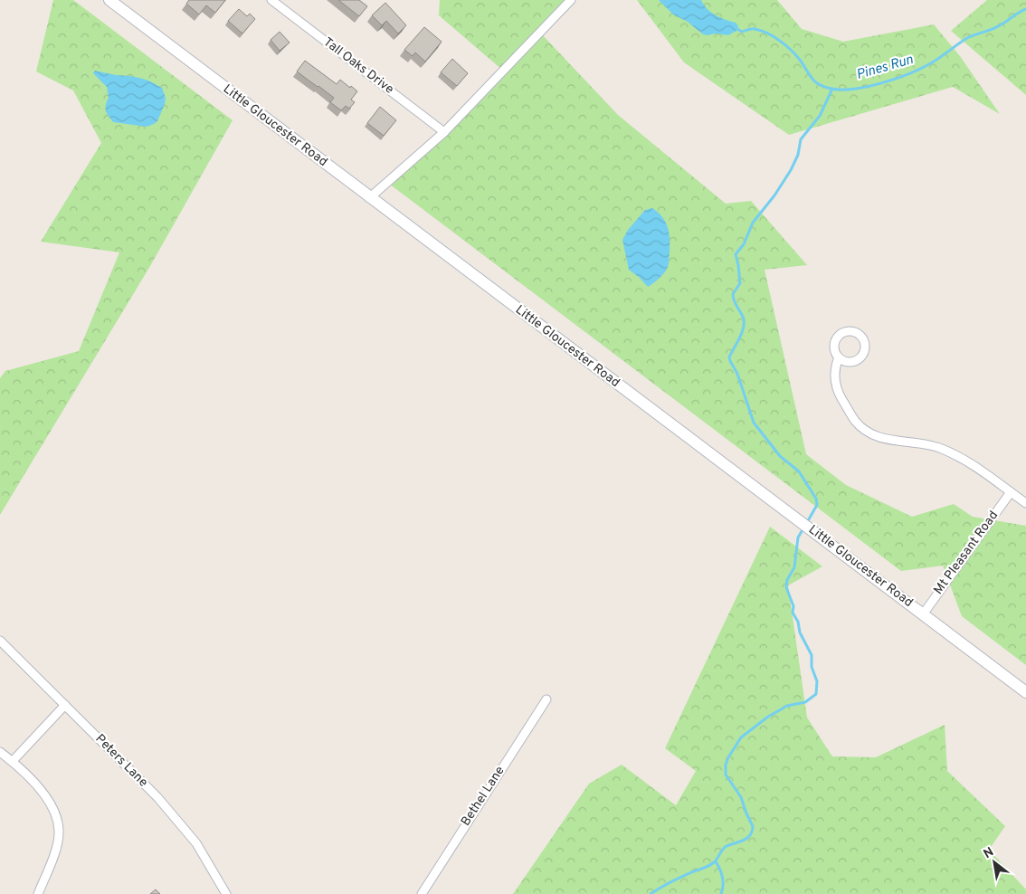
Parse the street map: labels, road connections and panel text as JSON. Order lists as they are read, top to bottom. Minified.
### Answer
{"streets":{"street":["Tall Oaks Drive","Little Gloucester Road","Mt Pleasant Road","Peters Lane","Bethel Lane"]},"crossings":[["Little Gloucester Road","Mt Pleasant Road"]],"water":["Pines Run"],"north":"top left"}
